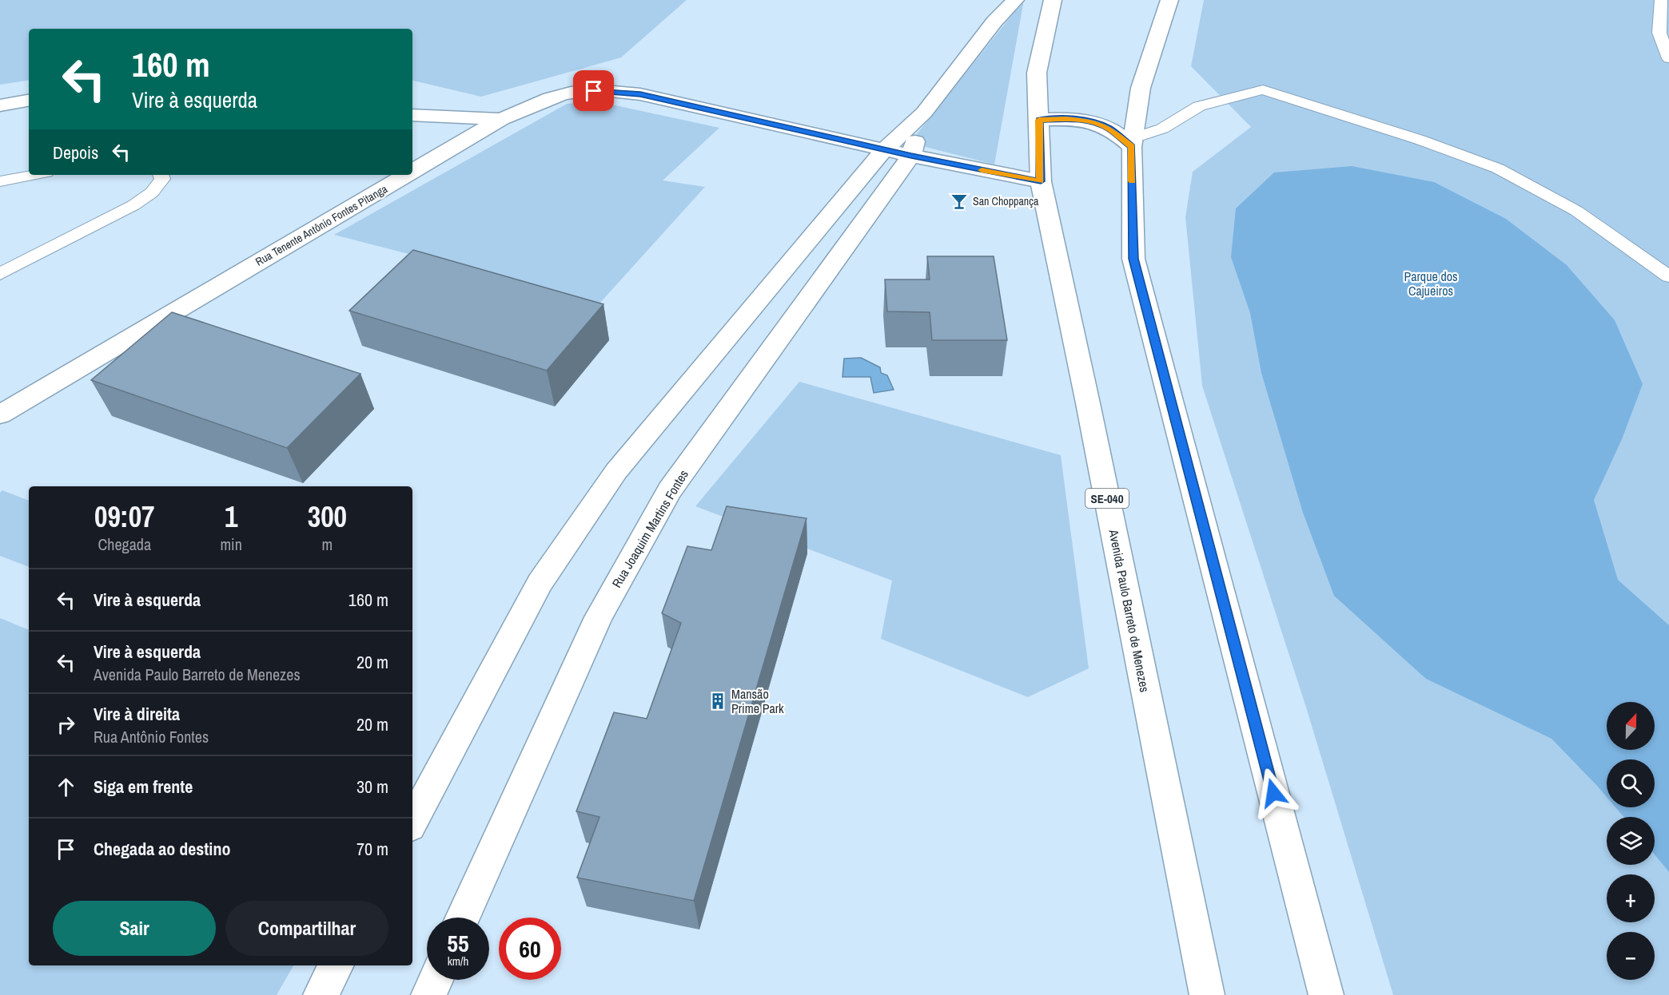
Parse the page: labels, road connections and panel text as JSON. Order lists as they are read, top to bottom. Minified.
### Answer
{"streets":{"street":["Rua Tenente Antônio Fontes Pitanga","SE-040","Rua Joaquim Martins Fontes","Avenida Paulo Barreto de Menezes"]},"crossings":[["Rua Tenente Antônio Fontes Pitanga","Rua Joaquim Martins Fontes"],["Rua Tenente Antônio Fontes Pitanga","Avenida Paulo Barreto de Menezes"]],"parks":["Parque dos Cajueiros"],"places":{"bar":["San Choppança"],"building":["Mansão Prime Park"]},"north":"top","page":{"turn":["160 m","Vire à esquerda"],"then":"Depois","eta":["09:07","Chegada","1","min","300","m"],"list":[{"name":"Vire à esquerda","value":"160 m"},{"name":"Vire à esquerda","note":"Avenida Paulo Barreto de Menezes","value":"20 m"},{"name":"Vire à direita","note":"Rua Antônio Fontes","value":"20 m"},{"name":"Siga em frente","value":"30 m"},{"name":"Chegada ao destino","value":"70 m"}],"map_buttons":["+","−"],"buttons":["Sair","Compartilhar"],"speed":"55 km/h","limit":"60"}}
